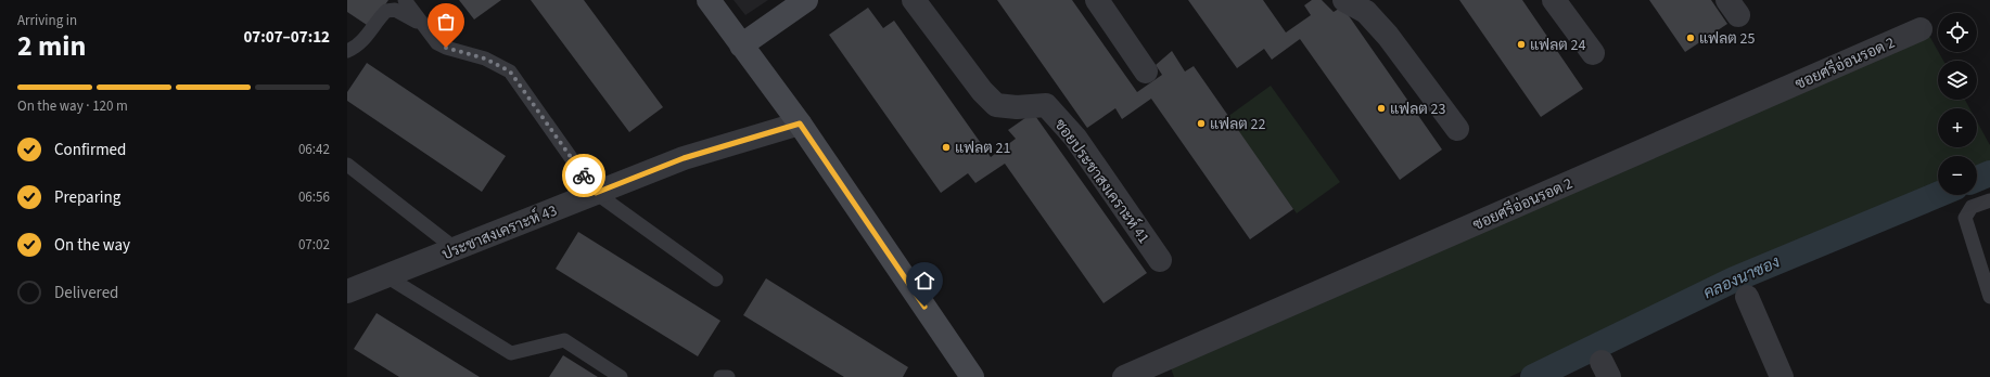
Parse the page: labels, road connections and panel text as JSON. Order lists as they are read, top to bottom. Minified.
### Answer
{"streets":{"street":["ซอยศรีอ่อนรอด 2","ซอยประชาสงเคราะห์ 41","ประชาสงเคราะห์ 43"]},"water":["คลองนาซอง"],"places":["แฟลต 25","แฟลต 24","แฟลต 23","แฟลต 22","แฟลต 21"],"page":{"heading":["2 min","Arriving in","07:07–07:12"],"map_buttons":["+","−"],"bar":"On the way · 120 m","list":[["Confirmed","06:42"],["Preparing","06:56"],["On the way","07:02"],"Delivered"]}}
